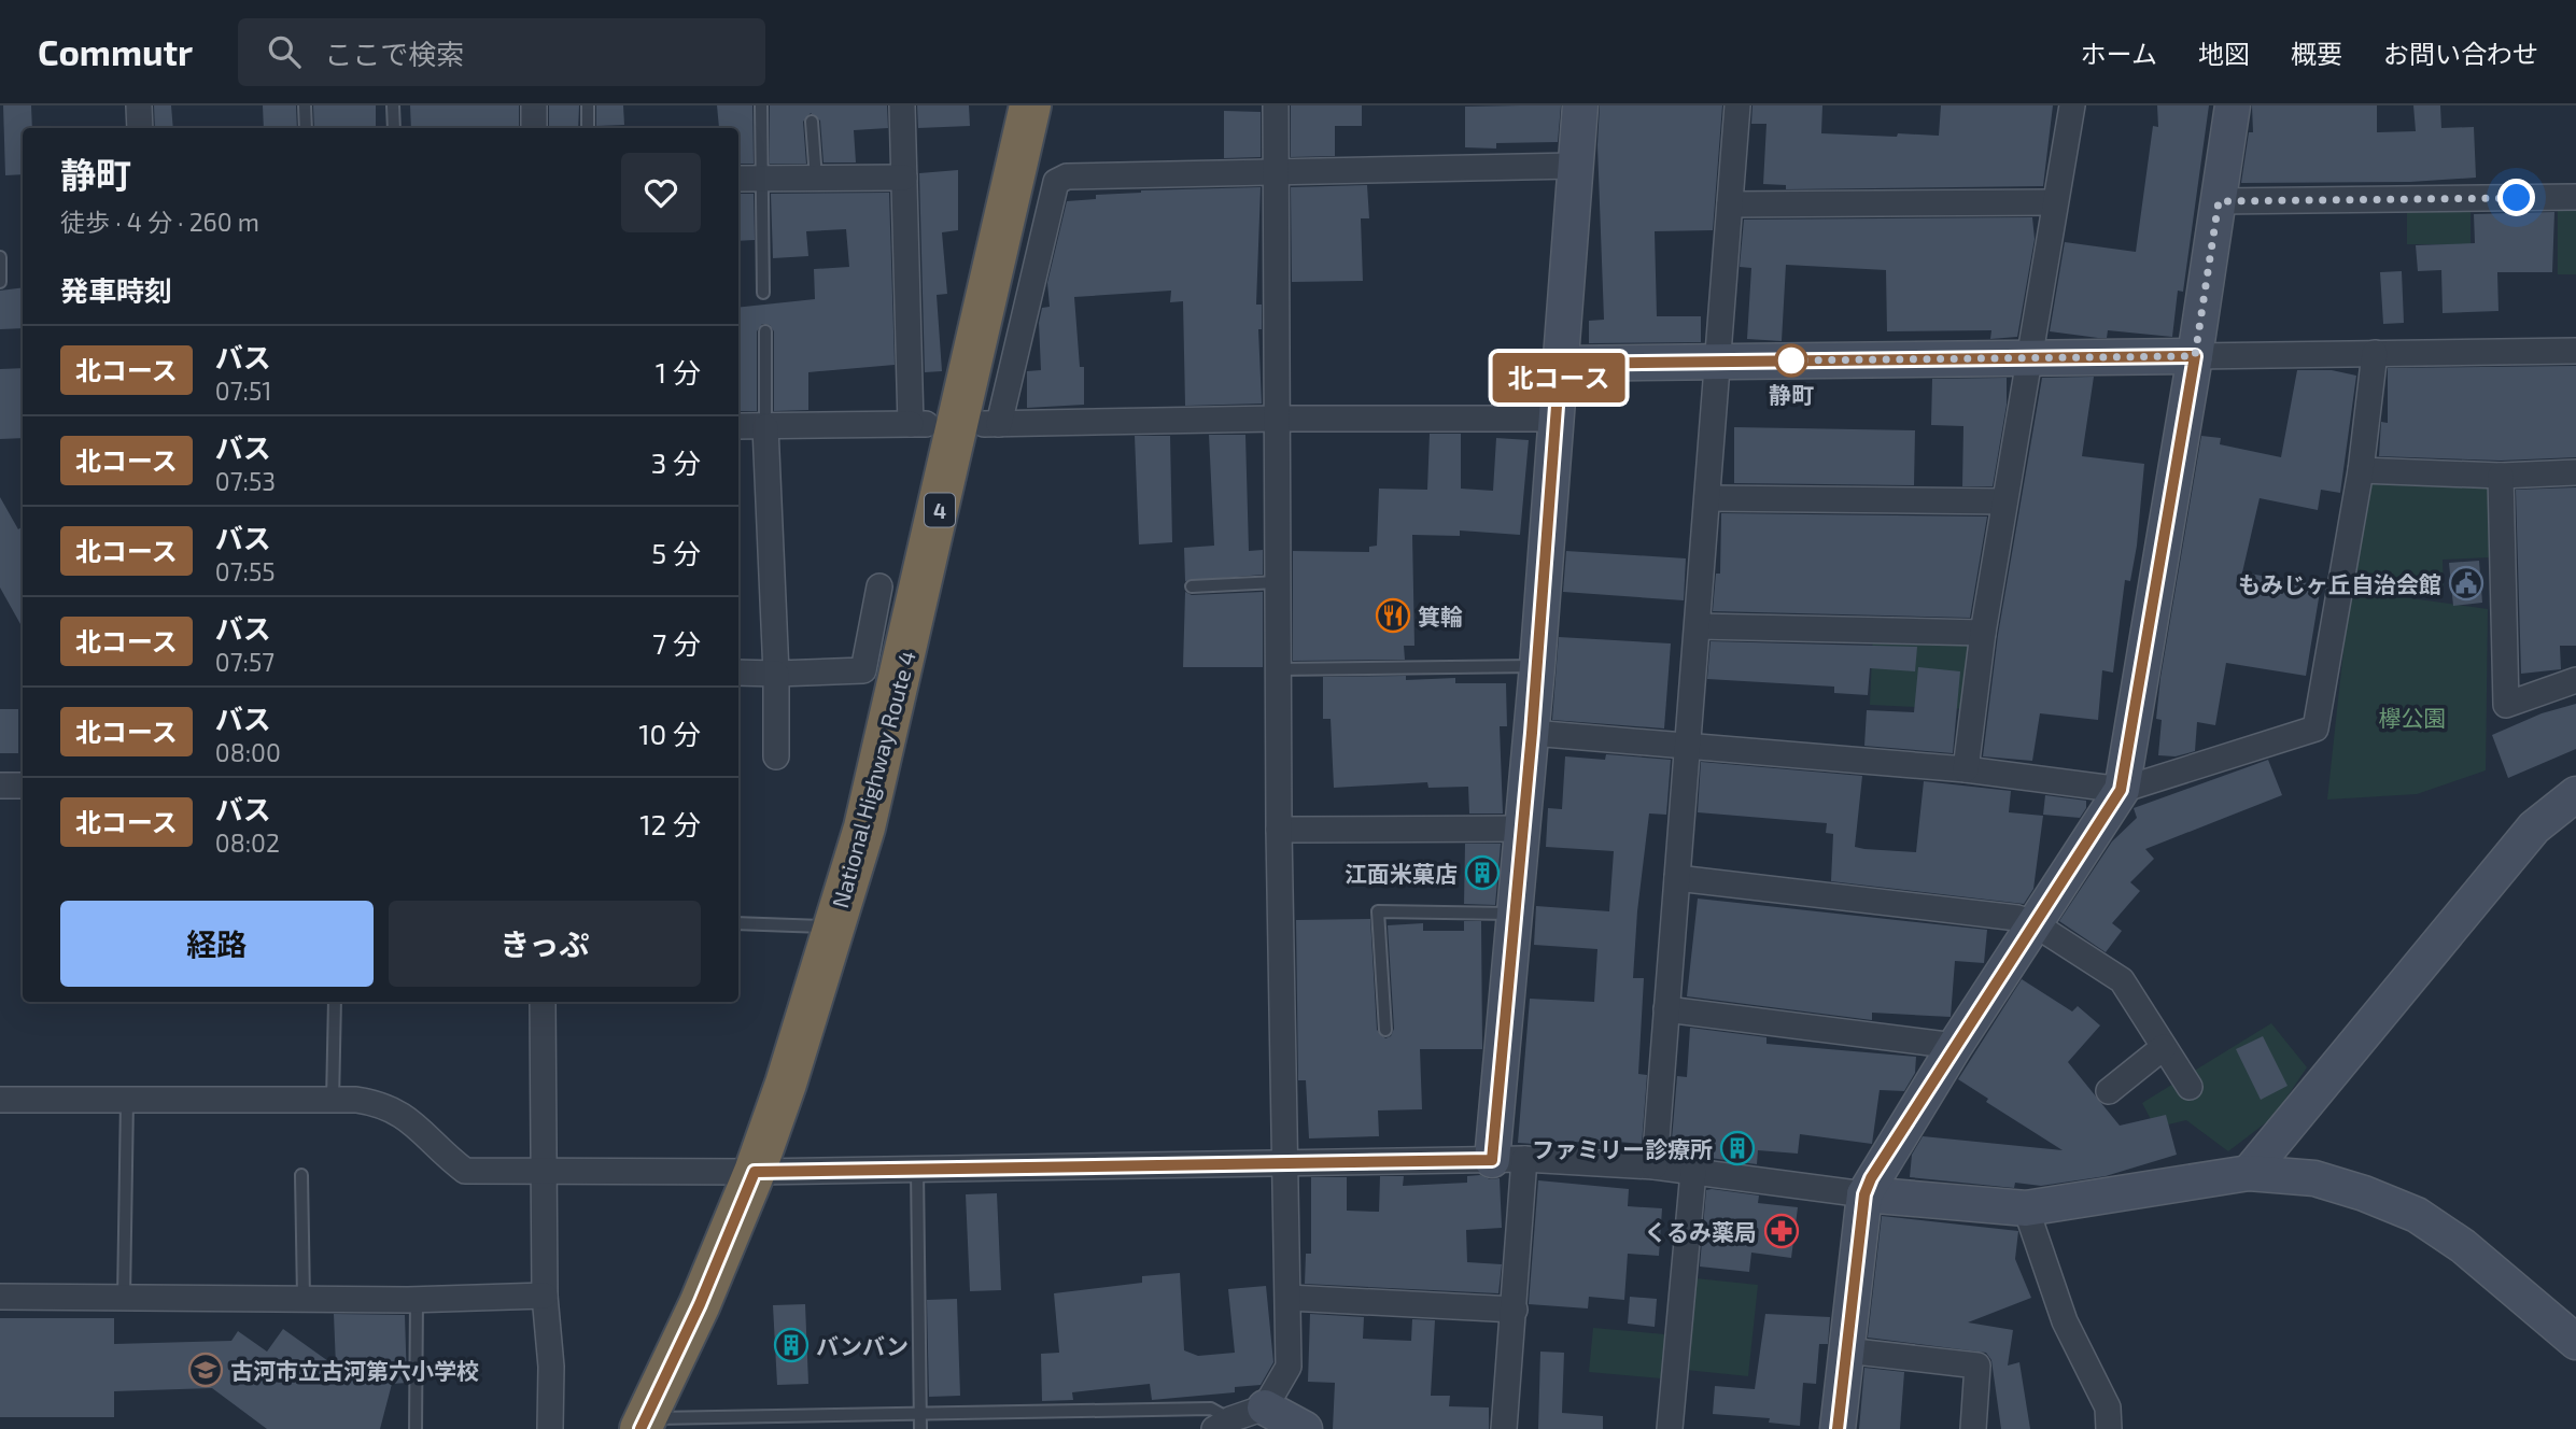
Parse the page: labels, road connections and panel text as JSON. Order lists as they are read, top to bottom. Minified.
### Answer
{"streets":{"highway":["4","National Highway Route 4"]},"parks":["欅公園"],"places":{"other":["静町"],"public building":["もみじヶ丘自治会館"],"restaurant":["箕輪"],"building":["江面米菓店","ファミリー診療所","バンバン"],"pharmacy":["くるみ薬局"],"school or university":["古河市立古河第六小学校"]},"lines":["bus line 北コース"],"page":{"header":"Commutr","search":"ここで検索","nav":["ホーム","地図","概要","お問い合わせ"],"on_map":"北コース","heading":[["静町","徒歩 · 4 分 · 260 m"],"発車時刻"],"list":[{"mark":"北コース","name":"バス","note":"07:51","value":"1 分"},{"mark":"北コース","name":"バス","note":"07:53","value":"3 分"},{"mark":"北コース","name":"バス","note":"07:55","value":"5 分"},{"mark":"北コース","name":"バス","note":"07:57","value":"7 分"},{"mark":"北コース","name":"バス","note":"08:00","value":"10 分"},{"mark":"北コース","name":"バス","note":"08:02","value":"12 分"}],"buttons":["経路","きっぷ"]}}
